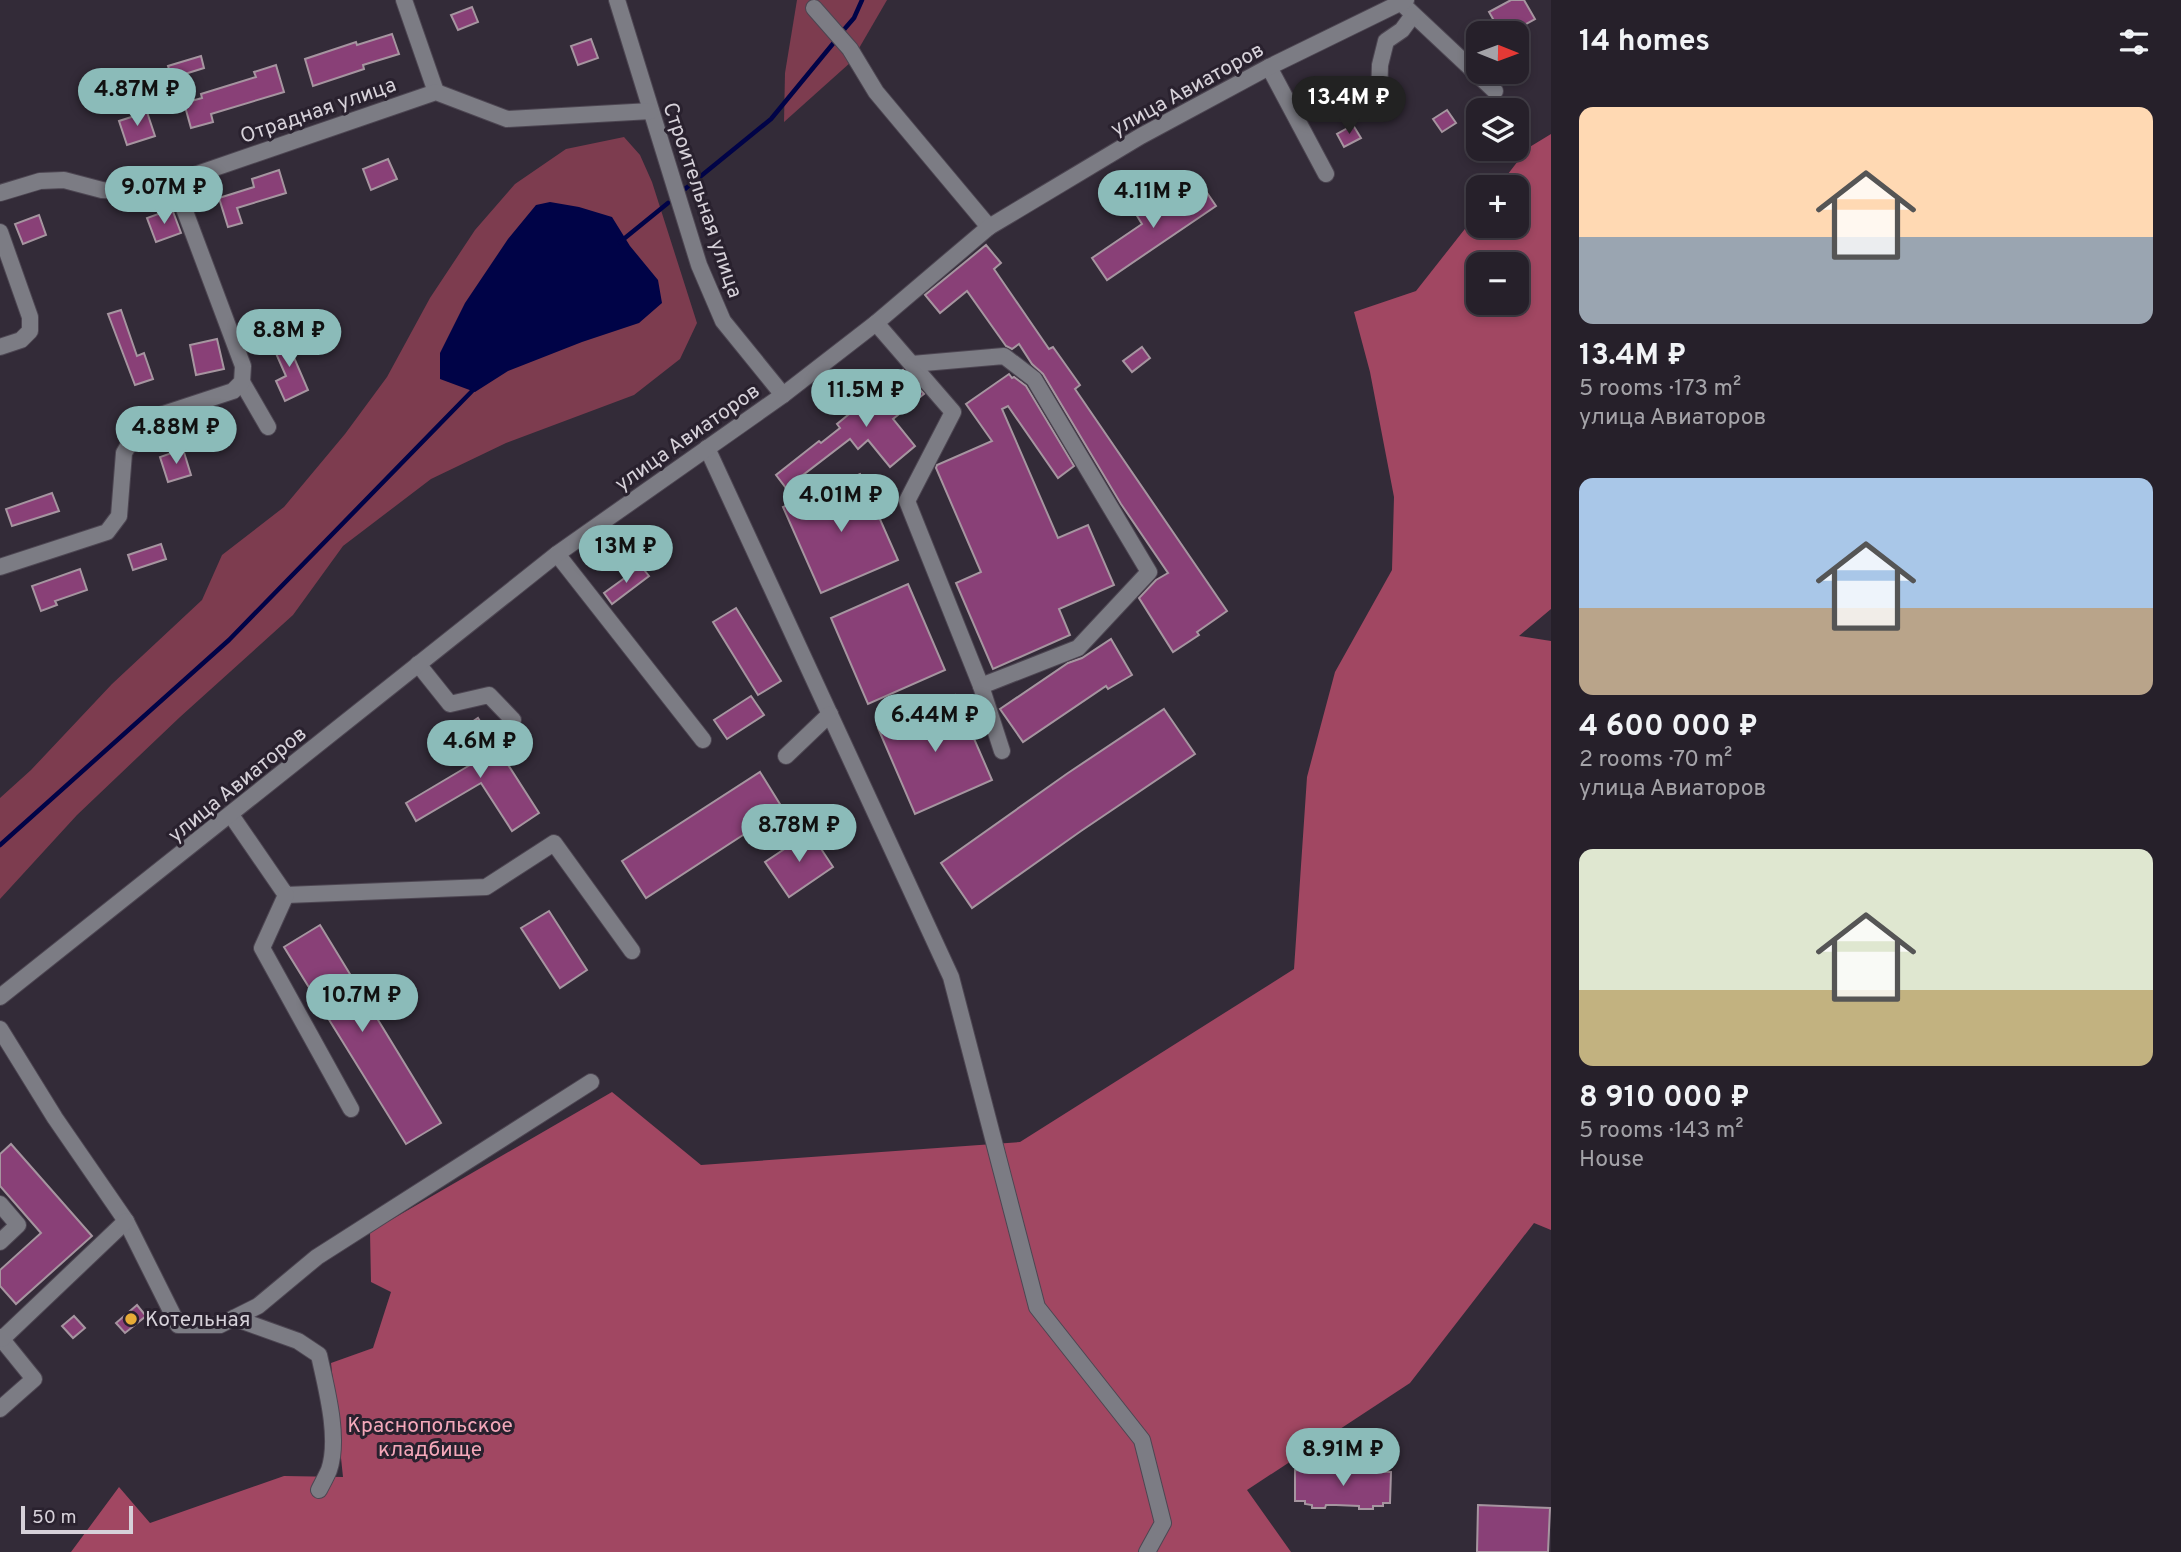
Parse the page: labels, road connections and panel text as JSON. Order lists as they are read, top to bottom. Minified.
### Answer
{"streets":{"street":["улица Авиаторов","Отрадная улица","Строительная улица"]},"crossings":[["улица Авиаторов","Строительная улица"]],"parks":["Краснопольское кладбище"],"places":["Котельная"],"scale_bar":"50 m","north":"right","page":{"heading":"14 homes","map_buttons":["+","−"],"price":["4.87M ₽","13.4M ₽","9.07M ₽","4.11M ₽","8.8M ₽","11.5M ₽","4.88M ₽","4.01M ₽","13M ₽","6.44M ₽","4.6M ₽","8.78M ₽","10.7M ₽","8.91M ₽"],"list":[{"name":"13.4M ₽","note":"5 rooms · 173 m² · улица Авиаторов"},{"name":"4 600 000 ₽","note":"2 rooms · 70 m² · улица Авиаторов"},{"name":"8 910 000 ₽","note":"5 rooms · 143 m² · House"}],"scale":"50 m"}}
